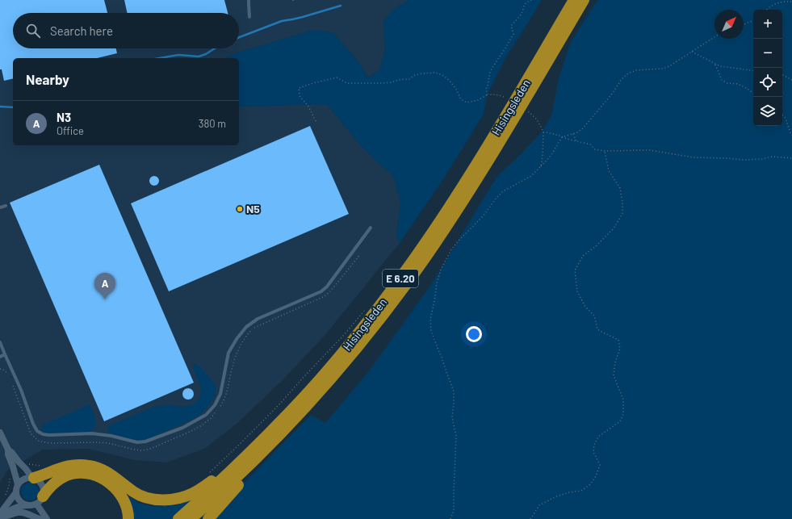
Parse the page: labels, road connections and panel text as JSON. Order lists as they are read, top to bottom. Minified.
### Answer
{"streets":{"highway":["Hisingsleden","E 6.20"]},"places":["N5"],"north":"top right","page":{"map_buttons":["+","−"],"search":"Search here","heading":"Nearby","list":[{"mark":"A","name":"N3","note":"Office","value":"380 m"}],"pins":"A"}}
